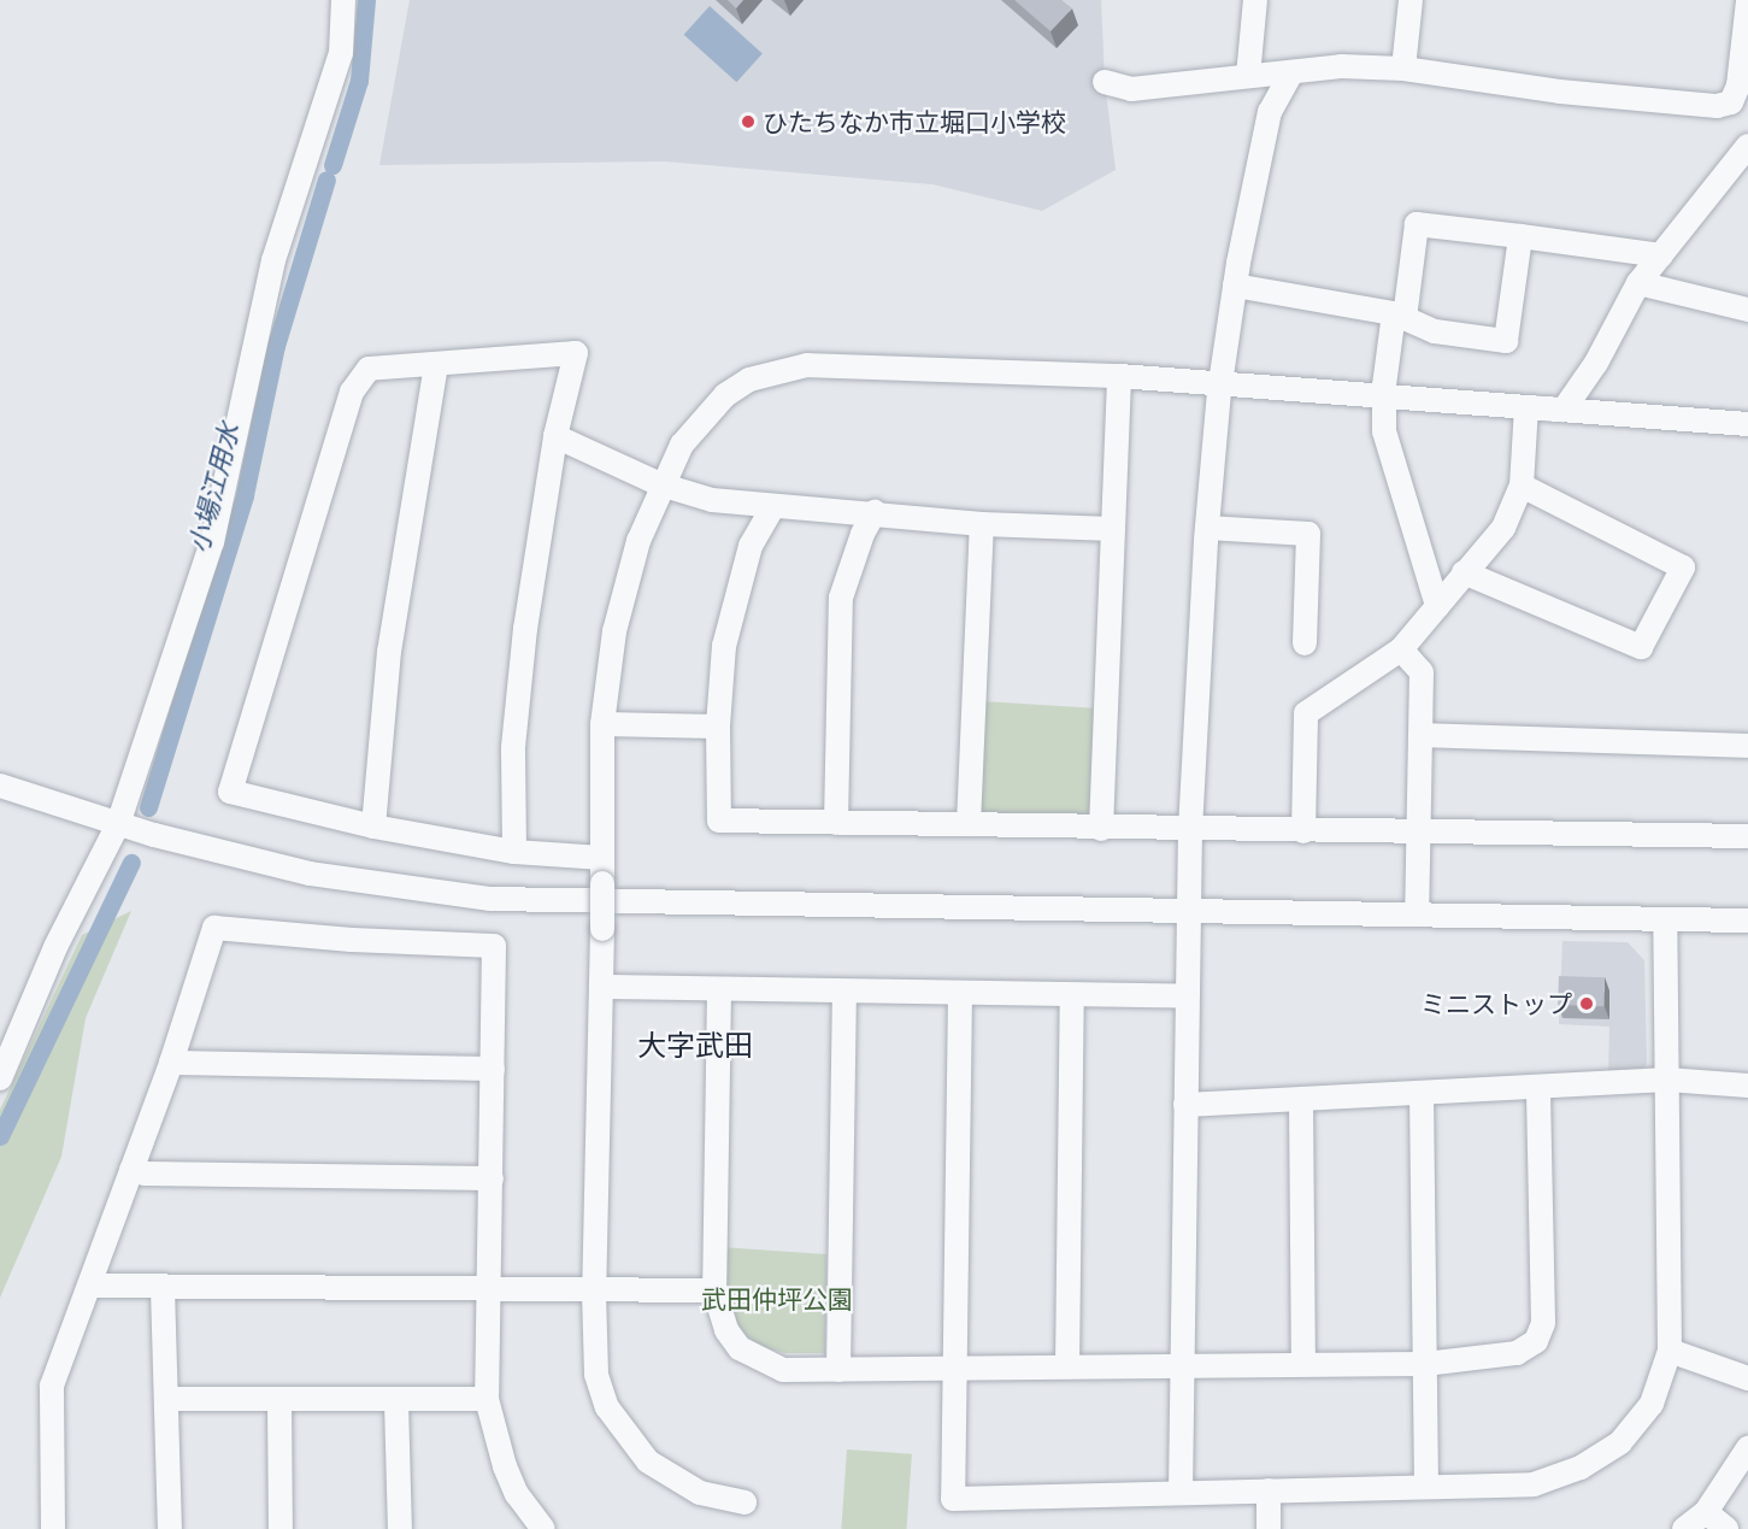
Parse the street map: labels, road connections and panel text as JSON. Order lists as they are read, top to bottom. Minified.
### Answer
{"districts":["大字武田"],"water":["小場江用水"],"parks":["武田仲坪公園"],"places":["ひたちなか市立堀口小学校","ミニストップ"]}
